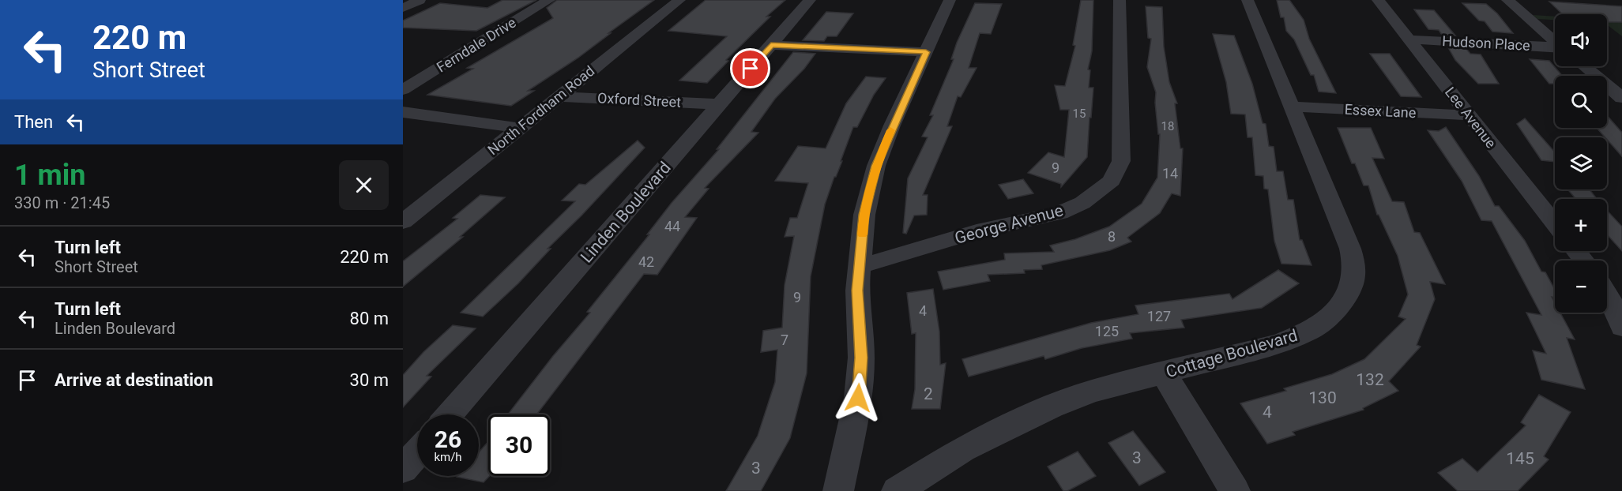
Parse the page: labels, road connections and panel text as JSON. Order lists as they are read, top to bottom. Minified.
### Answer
{"streets":{"street":["Hudson Place","Ferndale Drive","Oxford Street","North Fordham Road","Essex Lane","Lee Avenue","Linden Boulevard","George Avenue","Cottage Boulevard"]},"crossings":[["Hudson Place","Lee Avenue"],["Oxford Street","North Fordham Road"],["Oxford Street","Linden Boulevard"],["Essex Lane","Lee Avenue"],["Essex Lane","Cottage Boulevard"]],"house_numbers":["15","18","9","14","44","8","42","9","4","127","125","7","132","2","130","4","3","145","3"],"page":{"turn":["220 m","Short Street"],"map_buttons":["+","−"],"then":"Then","heading":["1 min","330 m · 21:45"],"list":[{"name":"Turn left","note":"Short Street","value":"220 m"},{"name":"Turn left","note":"Linden Boulevard","value":"80 m"},{"name":"Arrive at destination","value":"30 m"}],"speed":"26 km/h","limit":"30"}}
